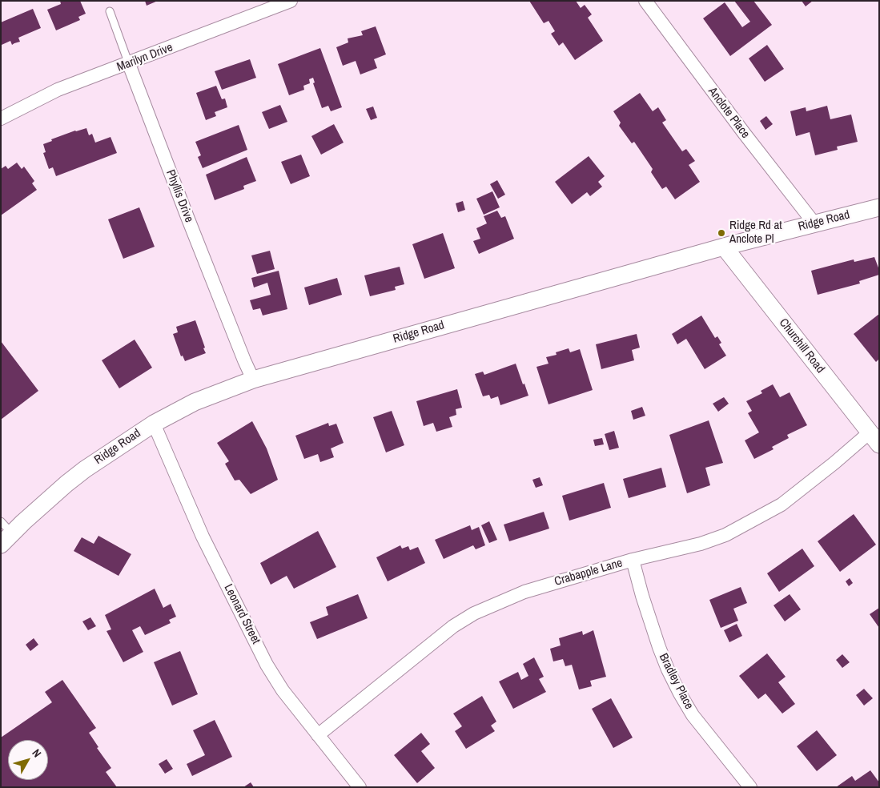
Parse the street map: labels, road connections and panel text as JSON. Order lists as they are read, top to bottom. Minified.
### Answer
{"streets":{"street":["Marilyn Drive","Anclote Place","Phyllis Drive","Ridge Road","Churchill Road","Crabapple Lane","Leonard Street","Bradley Place"]},"crossings":[["Marilyn Drive","Phyllis Drive"],["Anclote Place","Ridge Road"],["Phyllis Drive","Ridge Road"],["Ridge Road","Churchill Road"],["Ridge Road","Leonard Street"],["Churchill Road","Crabapple Lane"],["Crabapple Lane","Leonard Street"],["Crabapple Lane","Bradley Place"]],"places":["Ridge Rd at Anclote Pl"],"north":"top right"}
